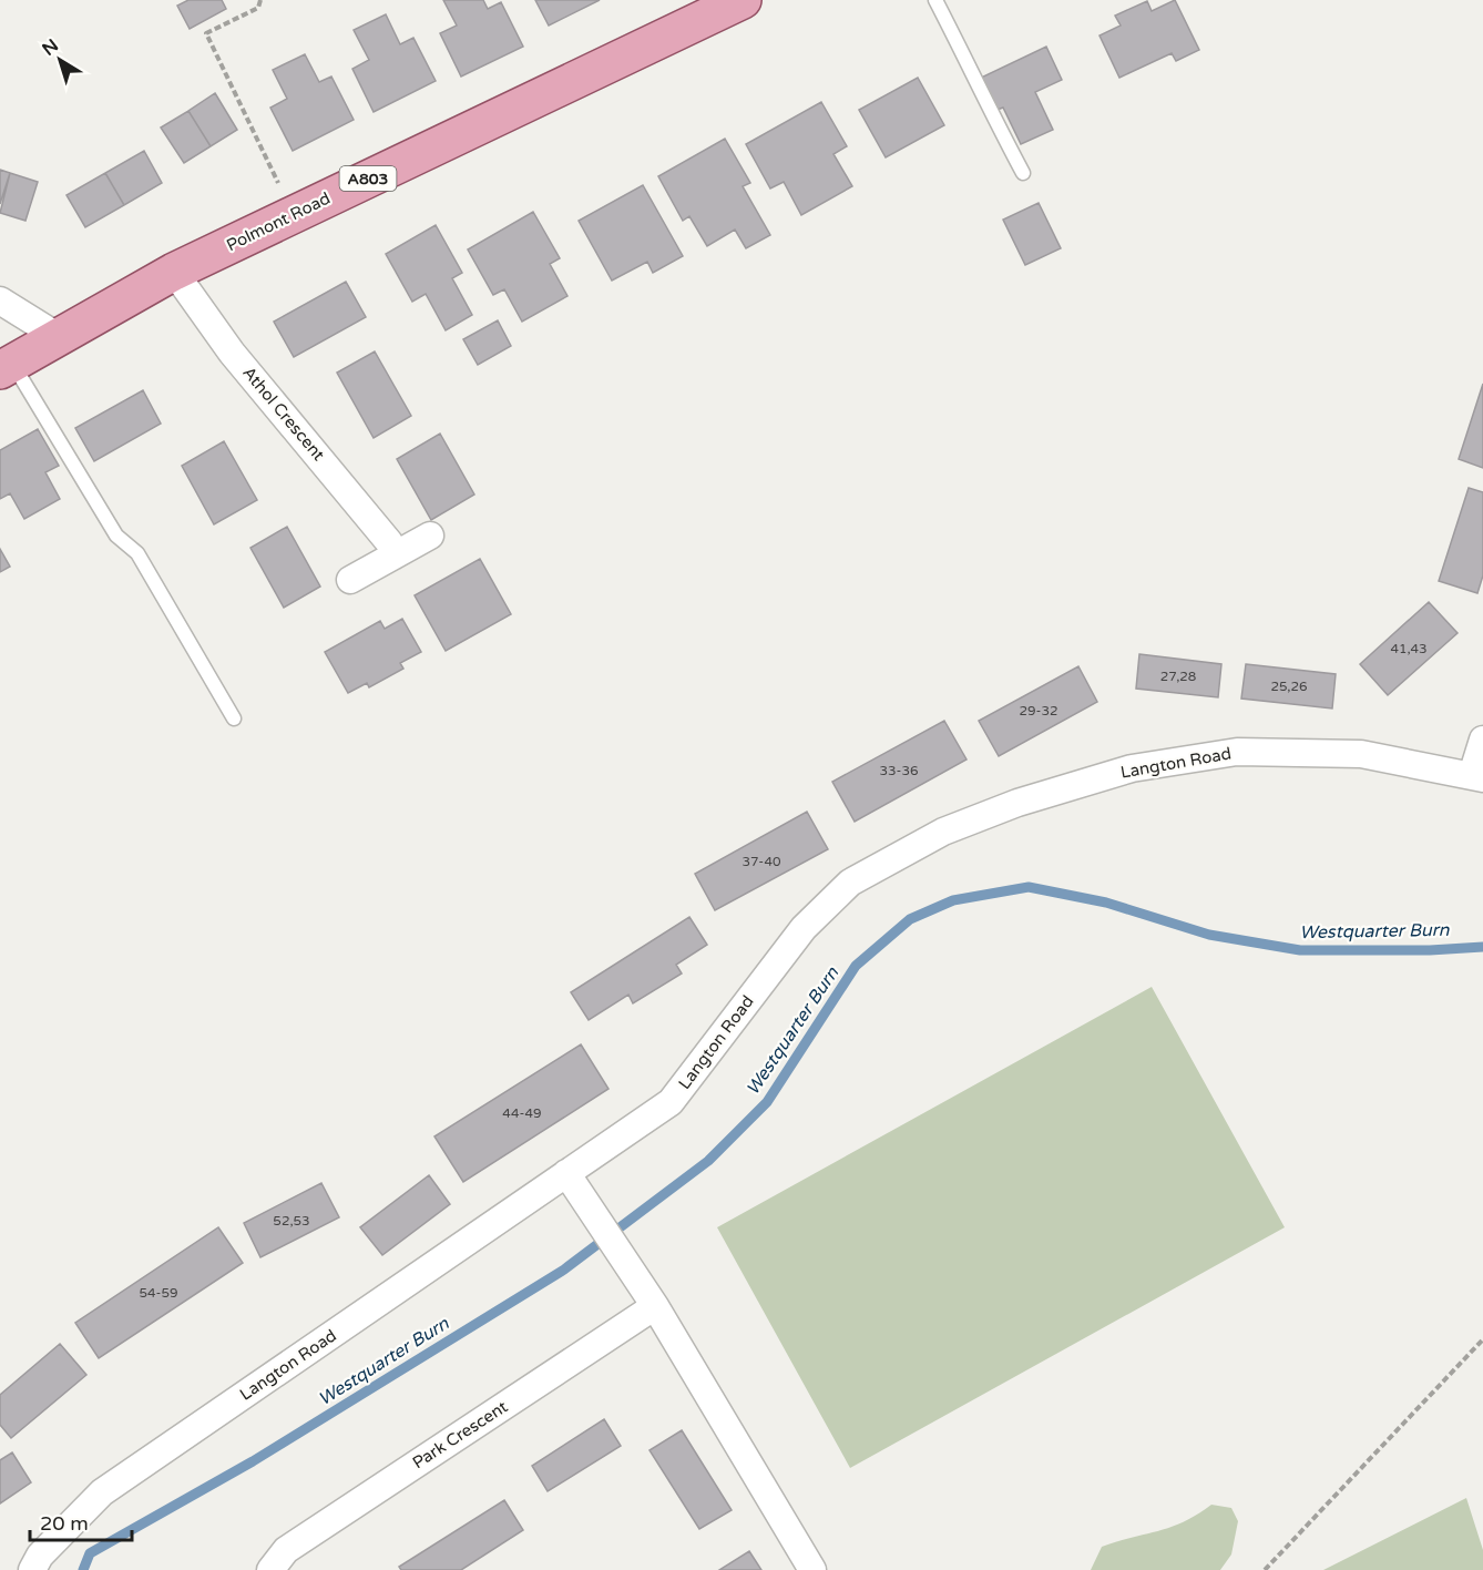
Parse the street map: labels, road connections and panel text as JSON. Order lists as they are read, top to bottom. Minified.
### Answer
{"streets":{"main road":["A803","Polmont Road"],"street":["Athol Crescent","Langton Road","Park Crescent"]},"crossings":[["Polmont Road","Athol Crescent"]],"water":["Westquarter Burn"],"house_numbers":["41,43","27,28","25,26","29-32","33-36","37-40","44-49","52,53","54-59"],"scale_bar":"20 m","north":"top left"}
